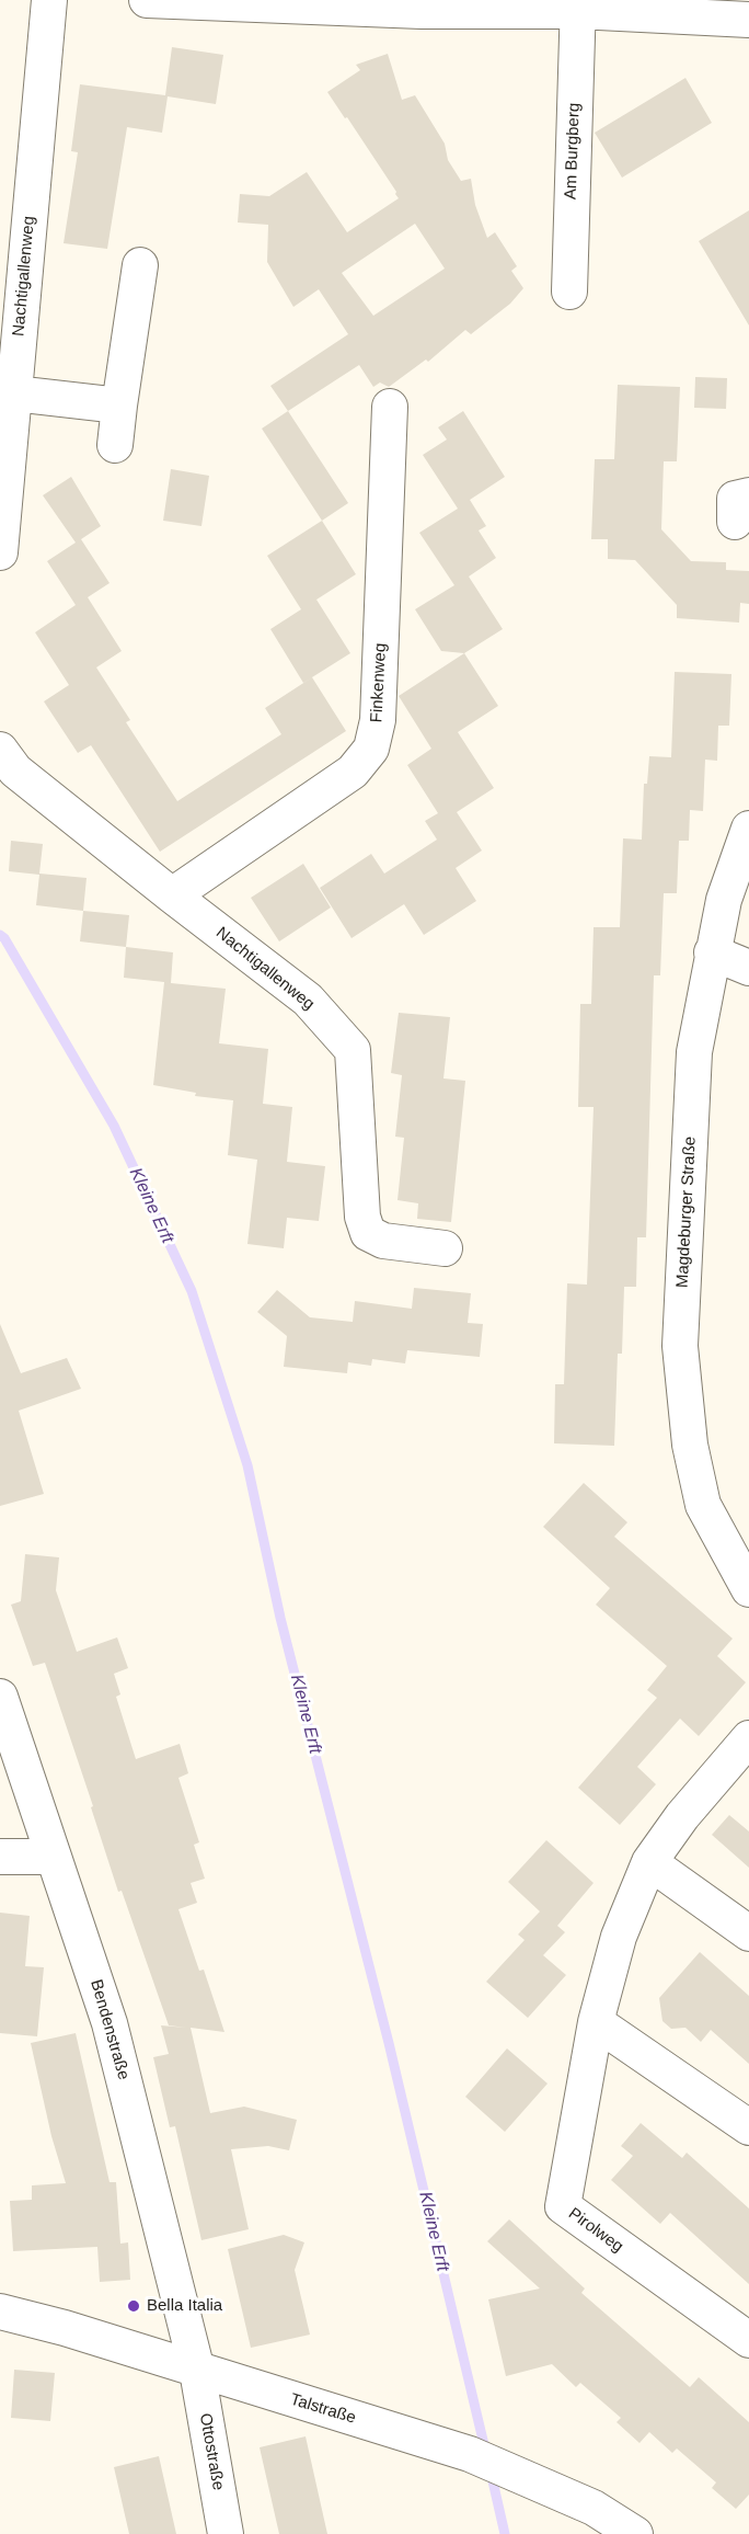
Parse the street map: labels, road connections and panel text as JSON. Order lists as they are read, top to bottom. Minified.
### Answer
{"streets":{"street":["Am Burgberg","Nachtigallenweg","Finkenweg","Magdeburger Straße","Bendenstraße","Pirolweg","Talstraße","Ottostraße"]},"crossings":[["Nachtigallenweg","Finkenweg"],["Bendenstraße","Talstraße"],["Bendenstraße","Ottostraße"],["Talstraße","Ottostraße"]],"water":["Kleine Erft"],"places":["Bella Italia"]}
